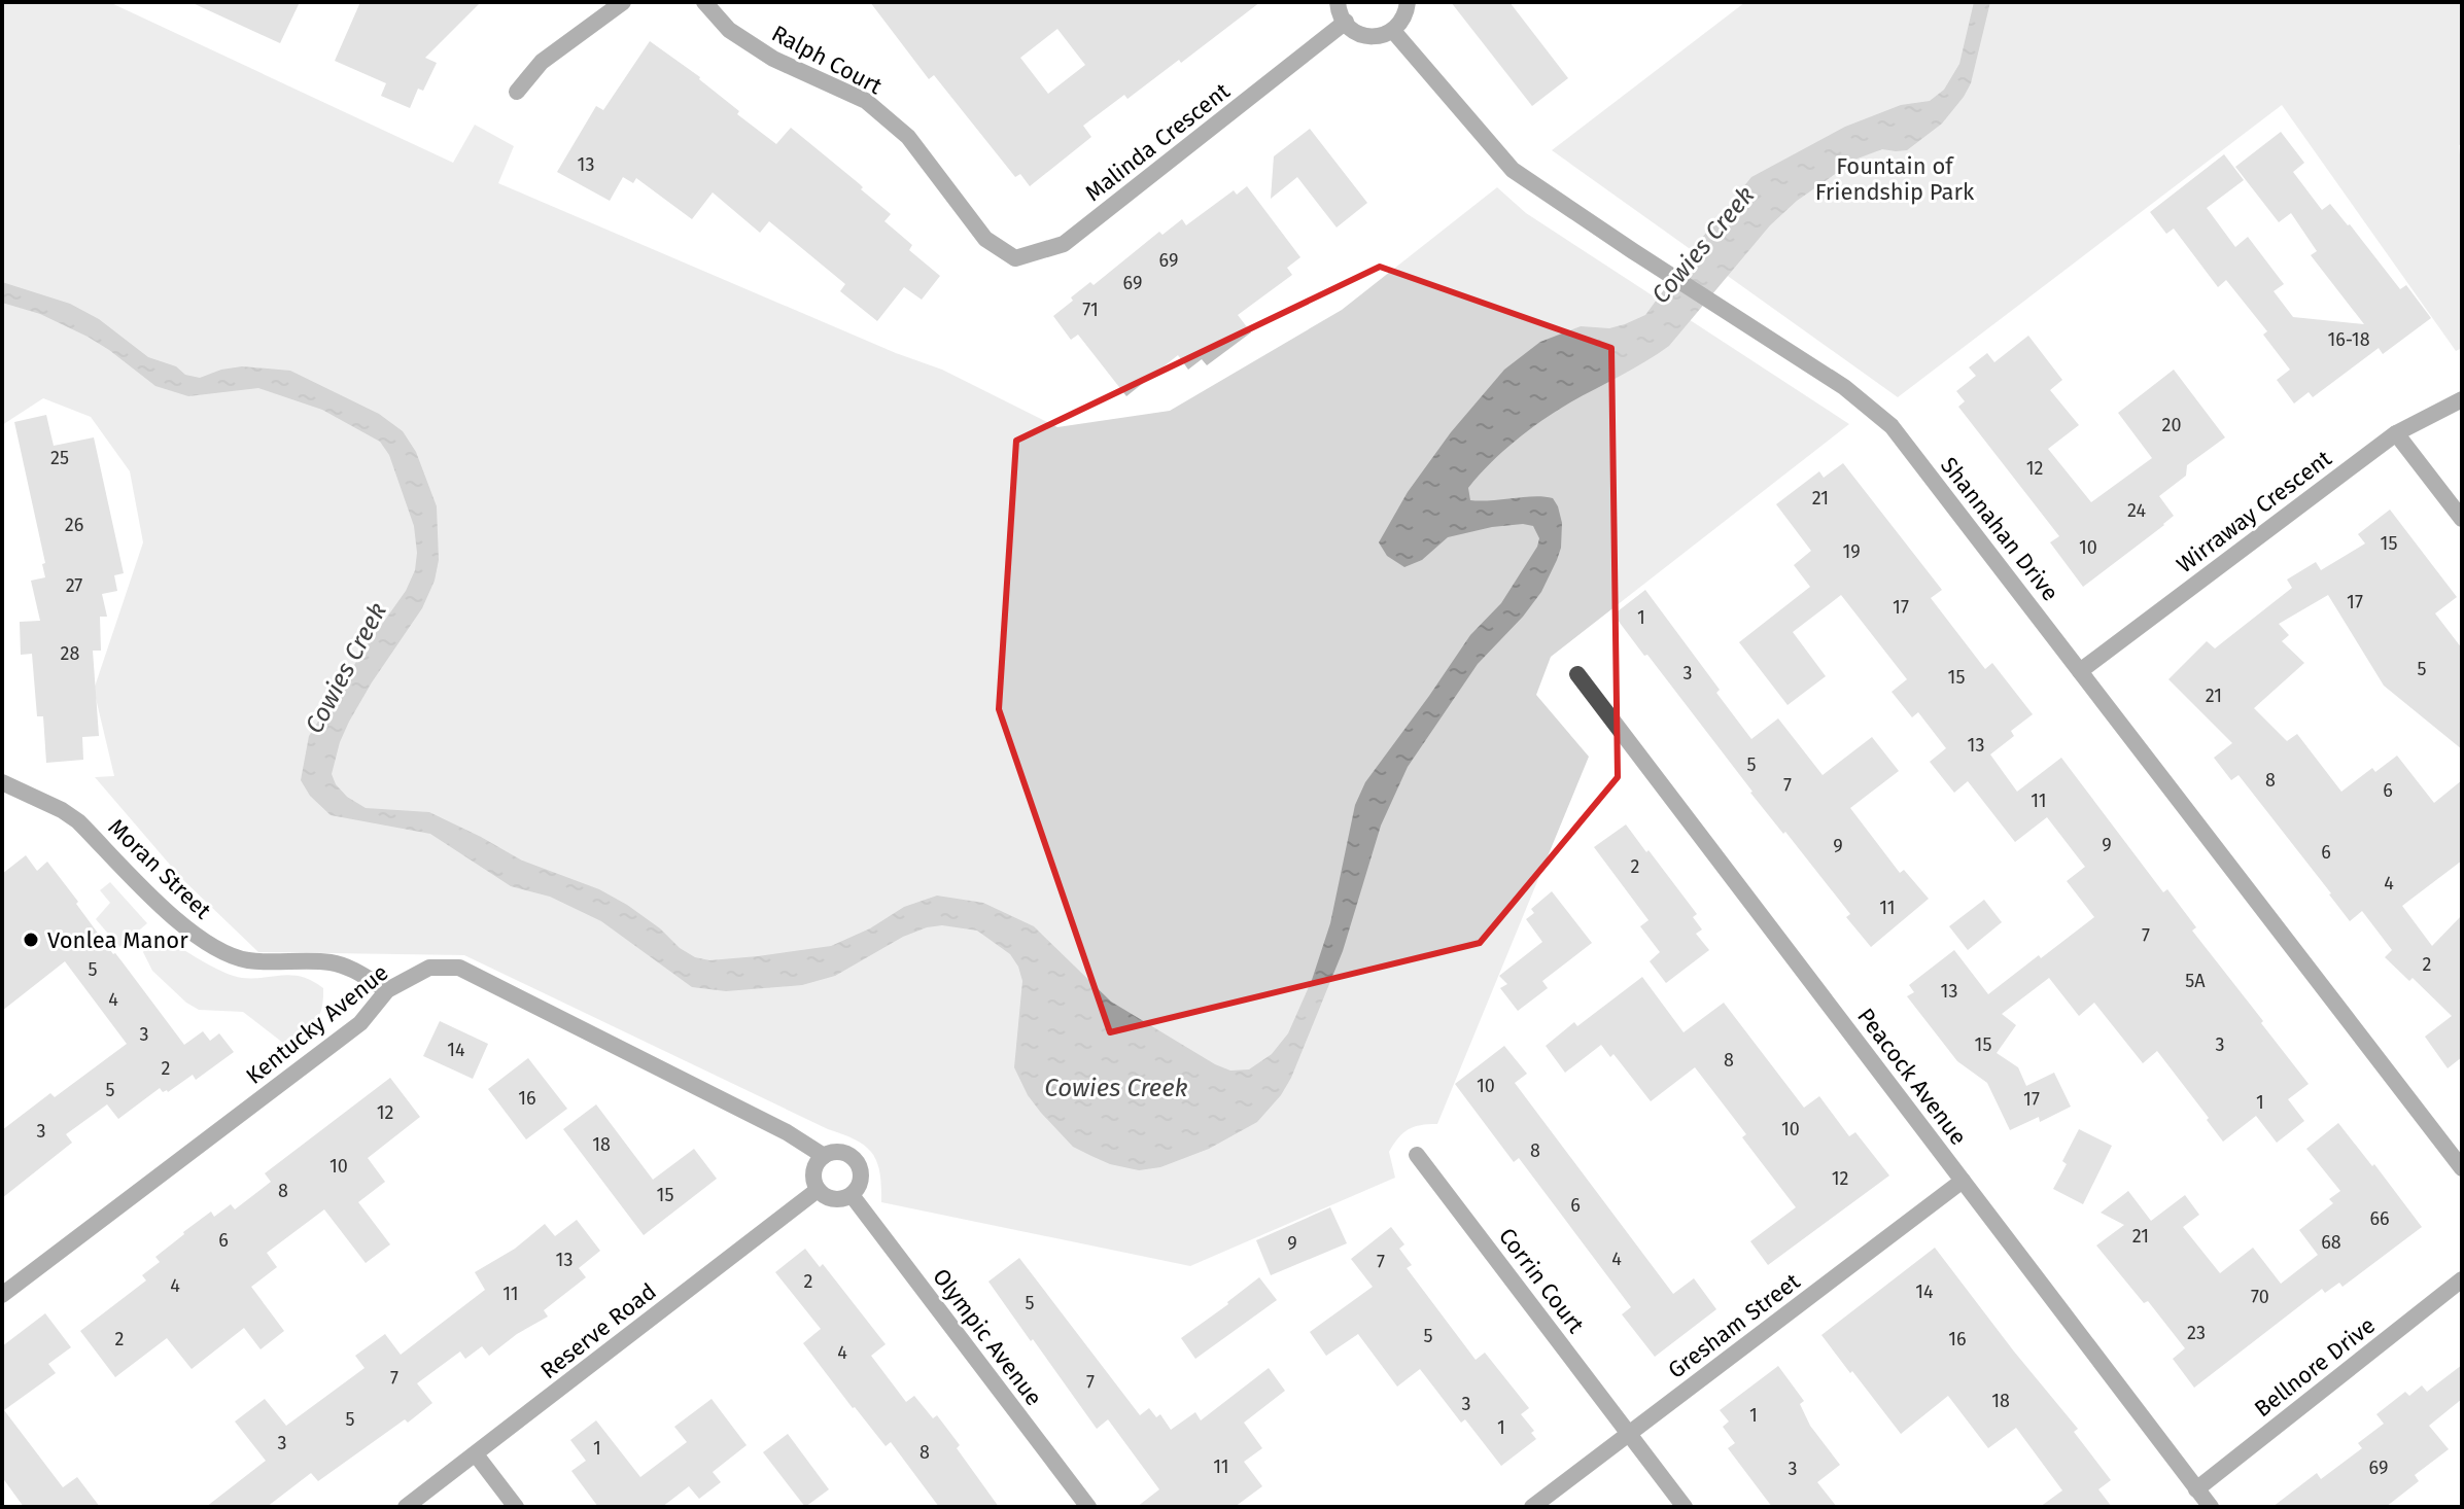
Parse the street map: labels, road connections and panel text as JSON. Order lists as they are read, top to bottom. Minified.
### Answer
{"streets":{"street":["Ralph Court","Malinda Crescent","Wirraway Crescent","Shannahan Drive","Moran Street","Kentucky Avenue","Peacock Avenue","Corrin Court","Gresham Street","Reserve Road","Olympic Avenue","Bellnore Drive"]},"crossings":[["Ralph Court","Malinda Crescent"],["Wirraway Crescent","Shannahan Drive"],["Moran Street","Kentucky Avenue"],["Kentucky Avenue","Reserve Road"],["Kentucky Avenue","Olympic Avenue"],["Peacock Avenue","Gresham Street"],["Peacock Avenue","Bellnore Drive"],["Corrin Court","Gresham Street"],["Reserve Road","Olympic Avenue"]],"water":["Cowies Creek"],"parks":["Fountain of Friendship Park"],"places":["Vonlea Manor"],"house_numbers":["13","69","69","71","16-18","20","25","12","21","24","26","15","10","19","27","17","17","1","28","5","3","15","21","13","5","8","7","6","11","9","9","6","2","4","11","7","2","5","5A","13","4","3","15","3","14","8","2","10","5","16","17","1","12","10","3","18","8","10","12","8","15","6","66","21","6","68","9","4","13","7","2","4","14","11","70","5","23","5","2","16","4","7","7","18","3","1","5","1","3","1","8","11","69","3"]}
